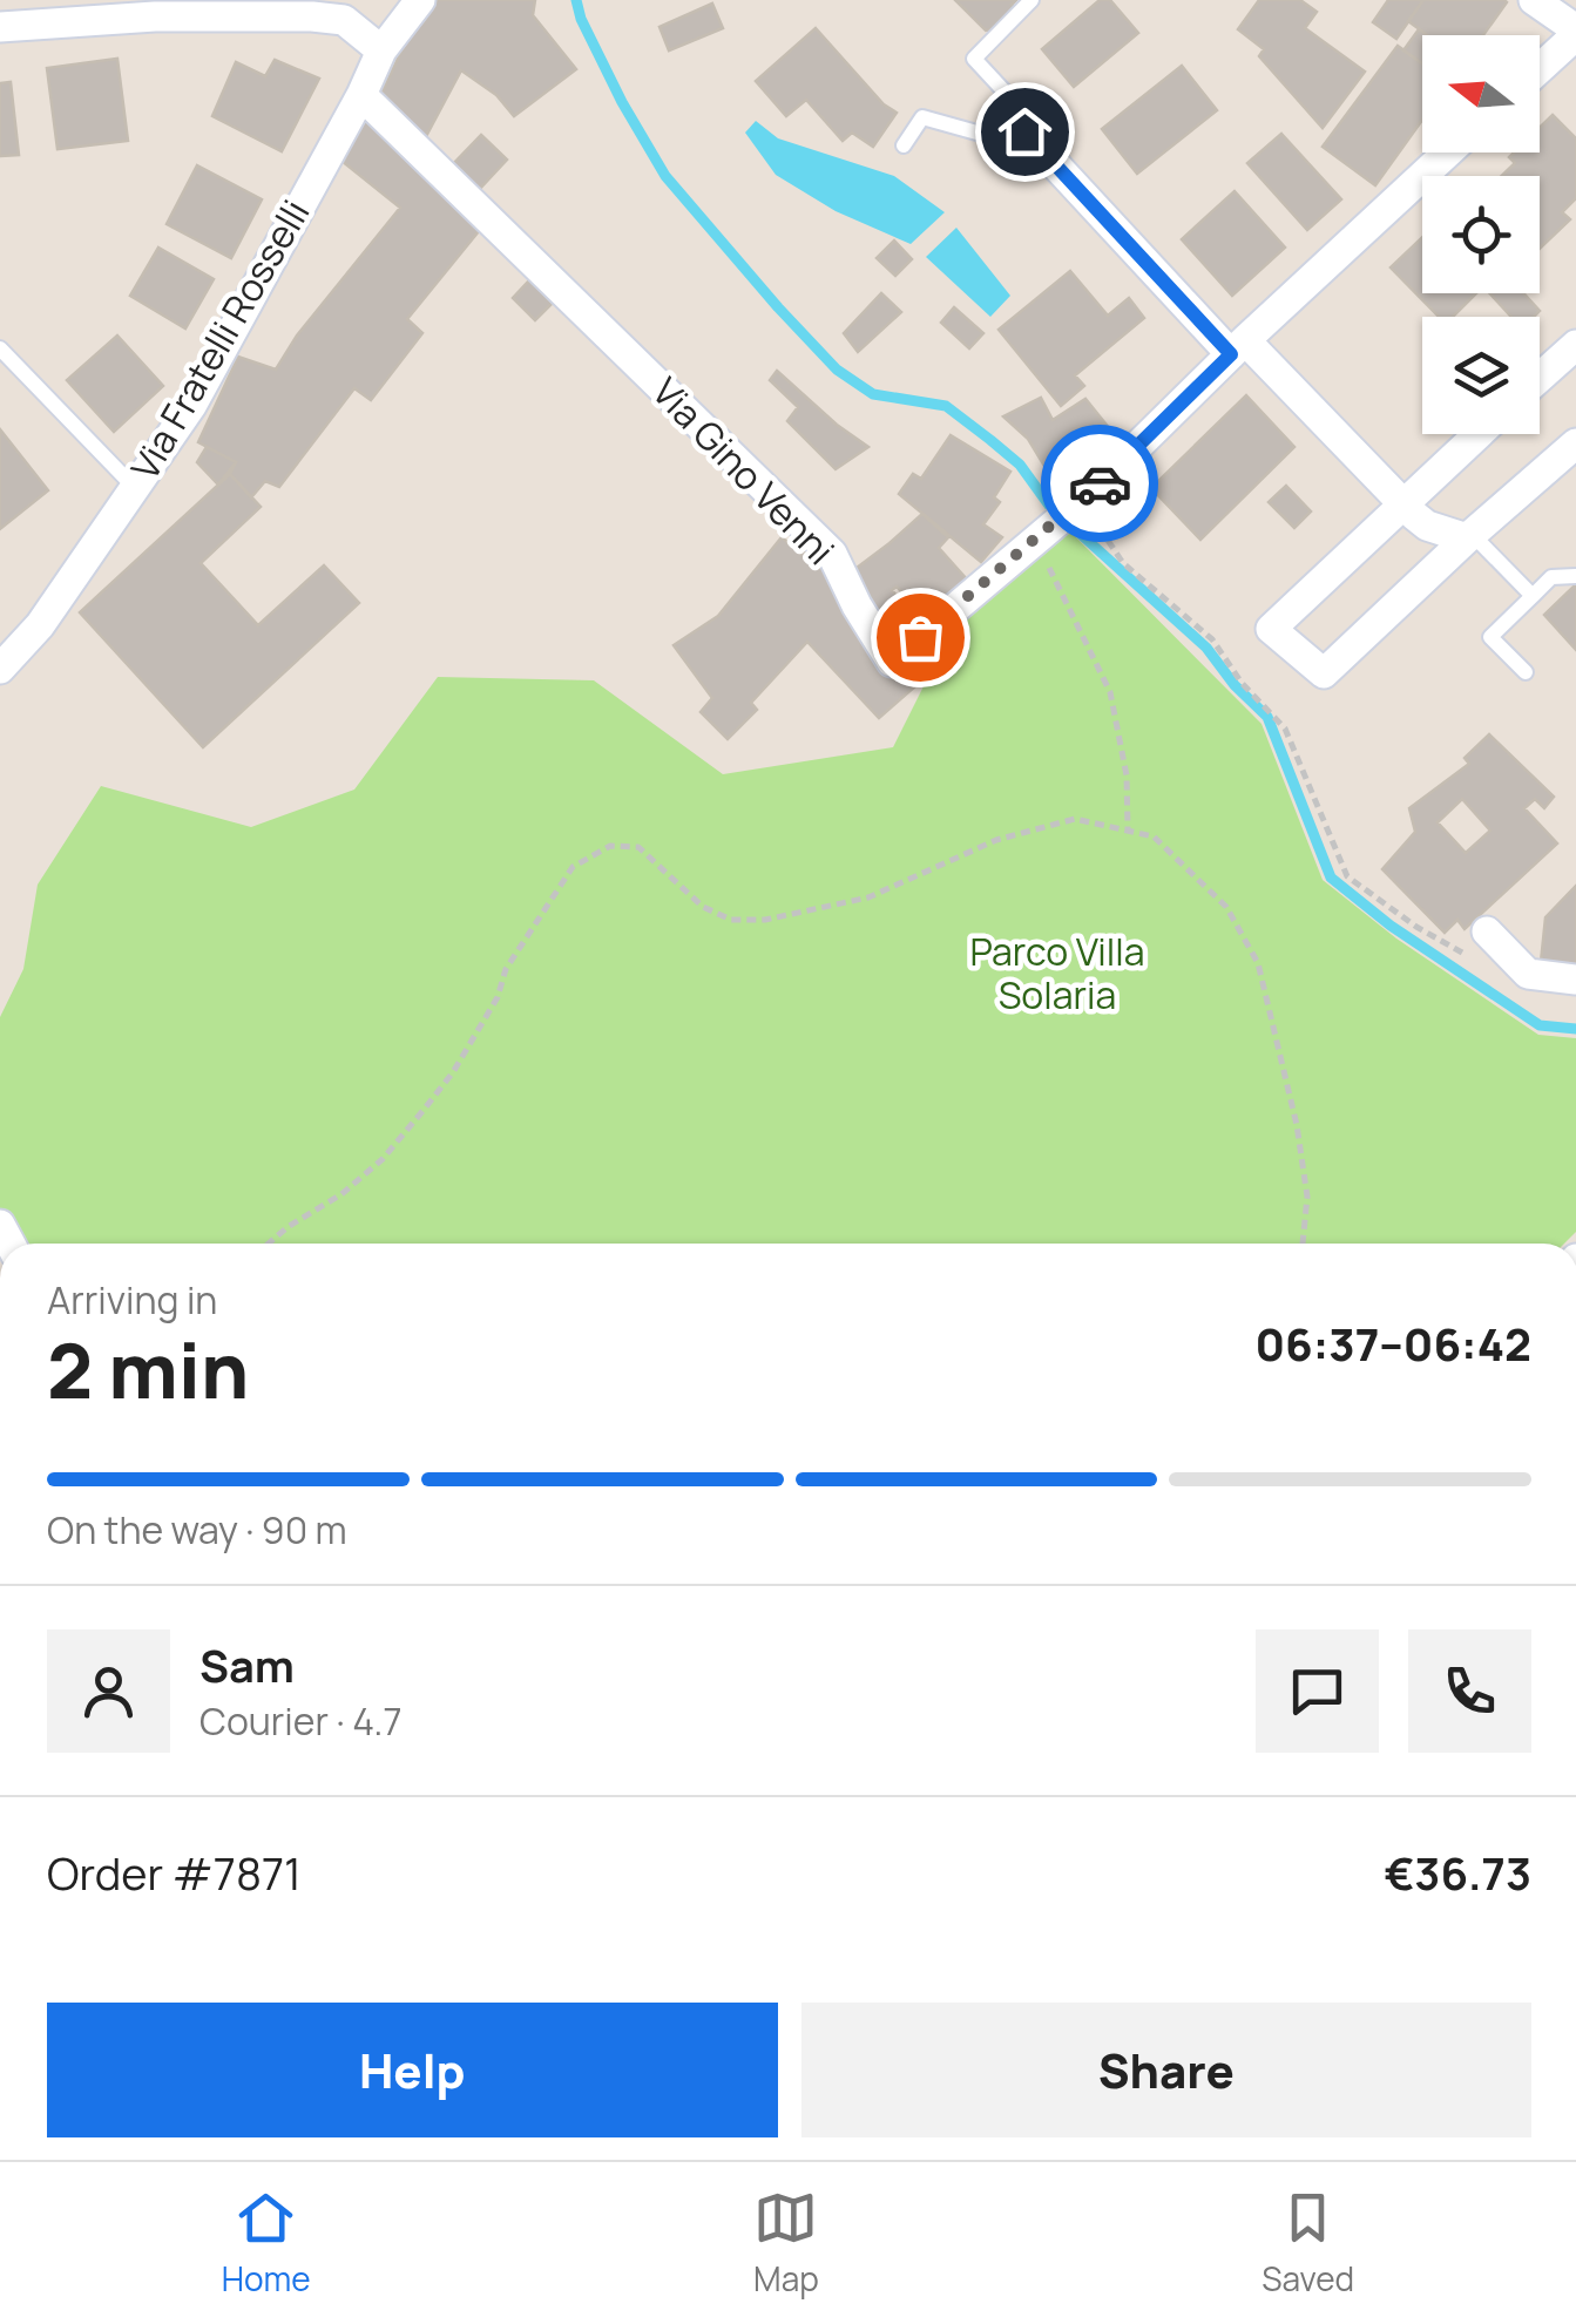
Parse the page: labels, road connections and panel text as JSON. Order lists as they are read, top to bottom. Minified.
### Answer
{"streets":{"street":["Via Fratelli Rosselli","Via Gino Venni"]},"crossings":[["Via Fratelli Rosselli","Via Gino Venni"]],"parks":["Parco Villa Solaria"],"north":"left","page":{"heading":["2 min","Arriving in","06:37–06:42"],"panel":["Sam","Courier · 4.7","Order #7871","€36.73"],"bar":"On the way · 90 m","buttons":["Help","Share"],"tabs":["Home","Map","Saved"]}}
